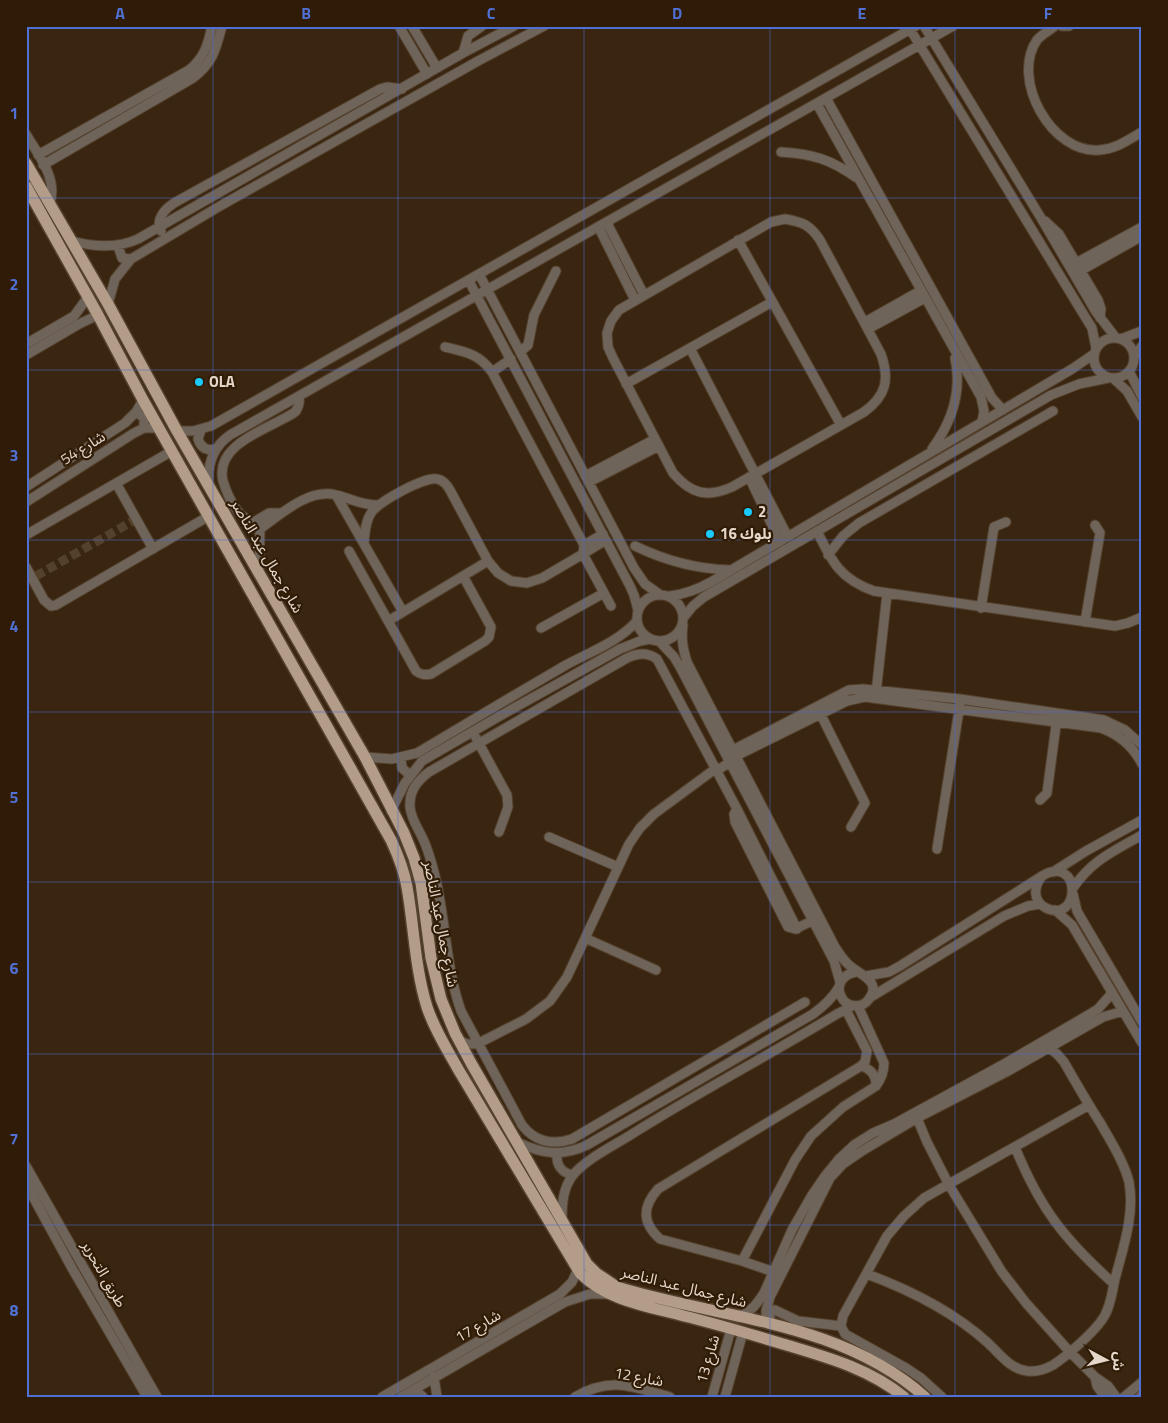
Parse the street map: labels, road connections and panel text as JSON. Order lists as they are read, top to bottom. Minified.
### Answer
{"streets":{"main road":["شارع جمال عبد الناصر"],"street":["شارع 54","طريق التحرير","شارع 17","شارع 13","شارع 12"]},"crossings":[["شارع 54","شارع جمال عبد الناصر"],["شارع جمال عبد الناصر","شارع 17"],["شارع جمال عبد الناصر","شارع 13"]],"places":["OLA","2","بلوك 16"],"north":"right","grid":{"columns":["A","B","C","D","E","F"],"rows":["1","2","3","4","5","6","7","8"]}}
